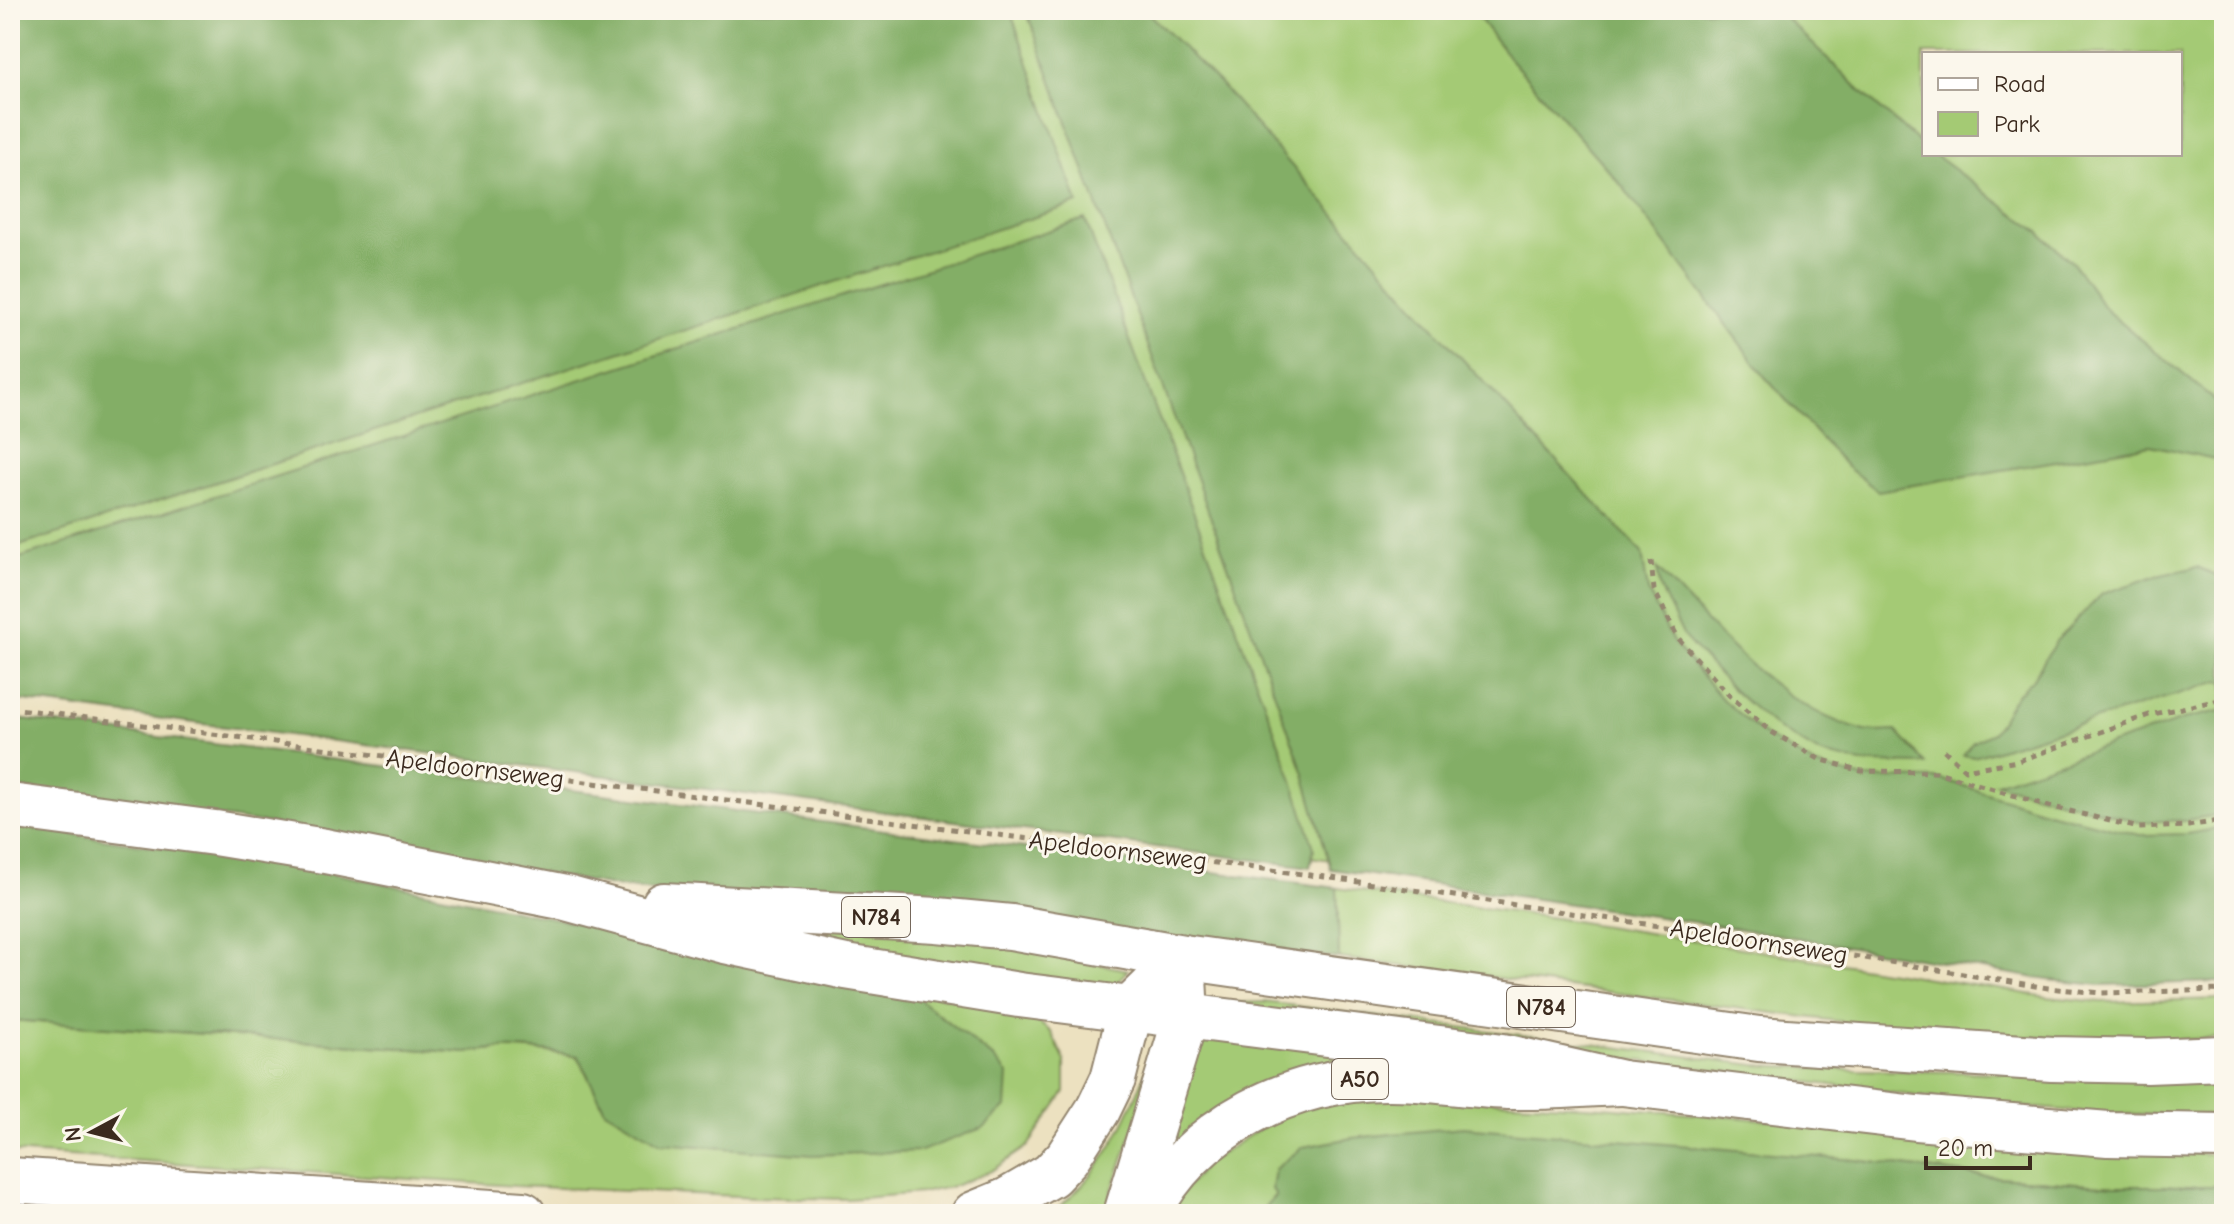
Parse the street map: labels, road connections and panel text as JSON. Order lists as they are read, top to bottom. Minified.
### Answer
{"streets":{"main road":["N784","A50"],"path":["Apeldoornseweg"]},"crossings":[["N784","A50"]],"legend":["Road","Park"],"scale_bar":"20 m","north":"left"}
